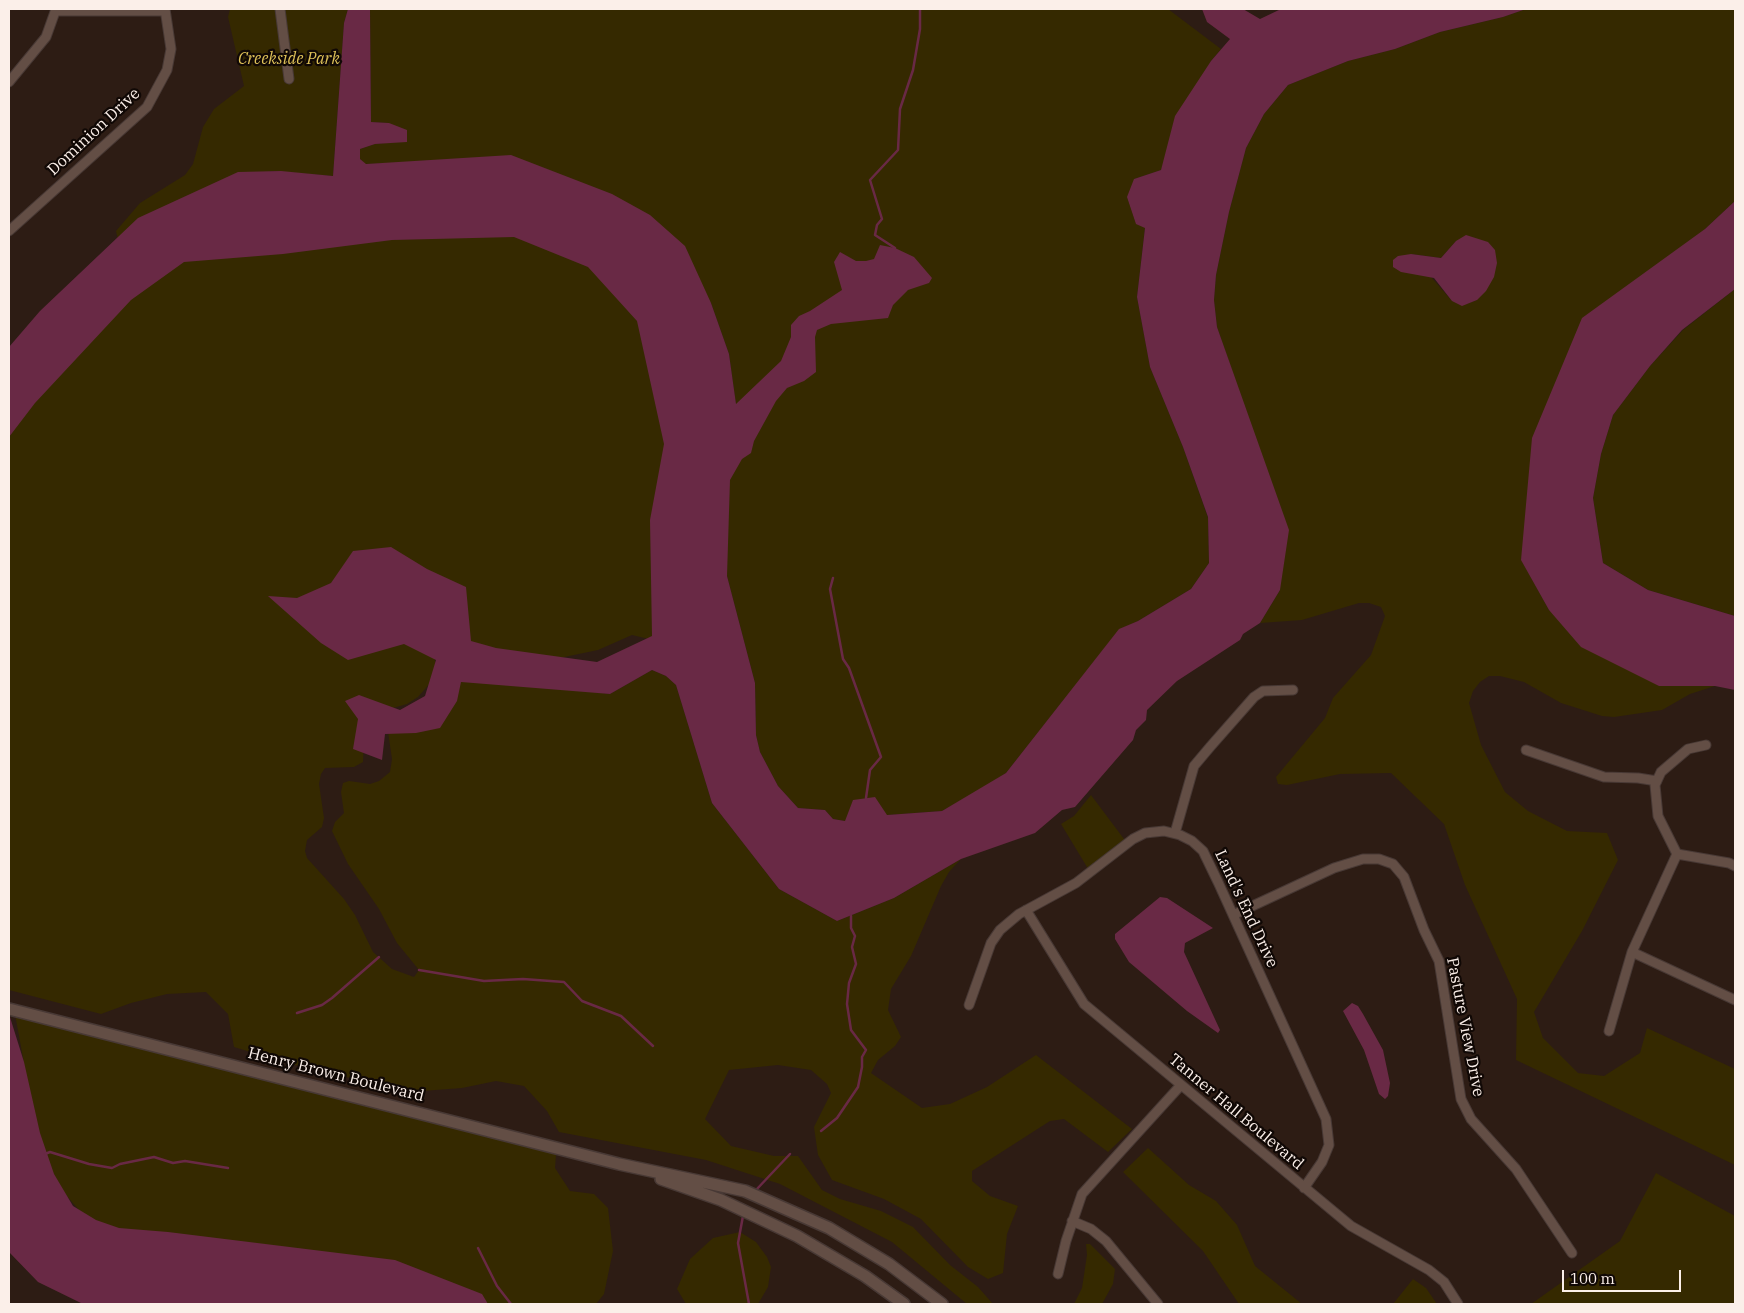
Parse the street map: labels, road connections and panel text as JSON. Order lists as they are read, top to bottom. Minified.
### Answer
{"streets":{"main road":["Henry Brown Boulevard"],"street":["Dominion Drive","Land's End Drive","Pasture View Drive","Tanner Hall Boulevard"]},"crossings":[["Land's End Drive","Pasture View Drive"],["Land's End Drive","Tanner Hall Boulevard"]],"parks":["Creekside Park"],"scale_bar":"100 m"}
